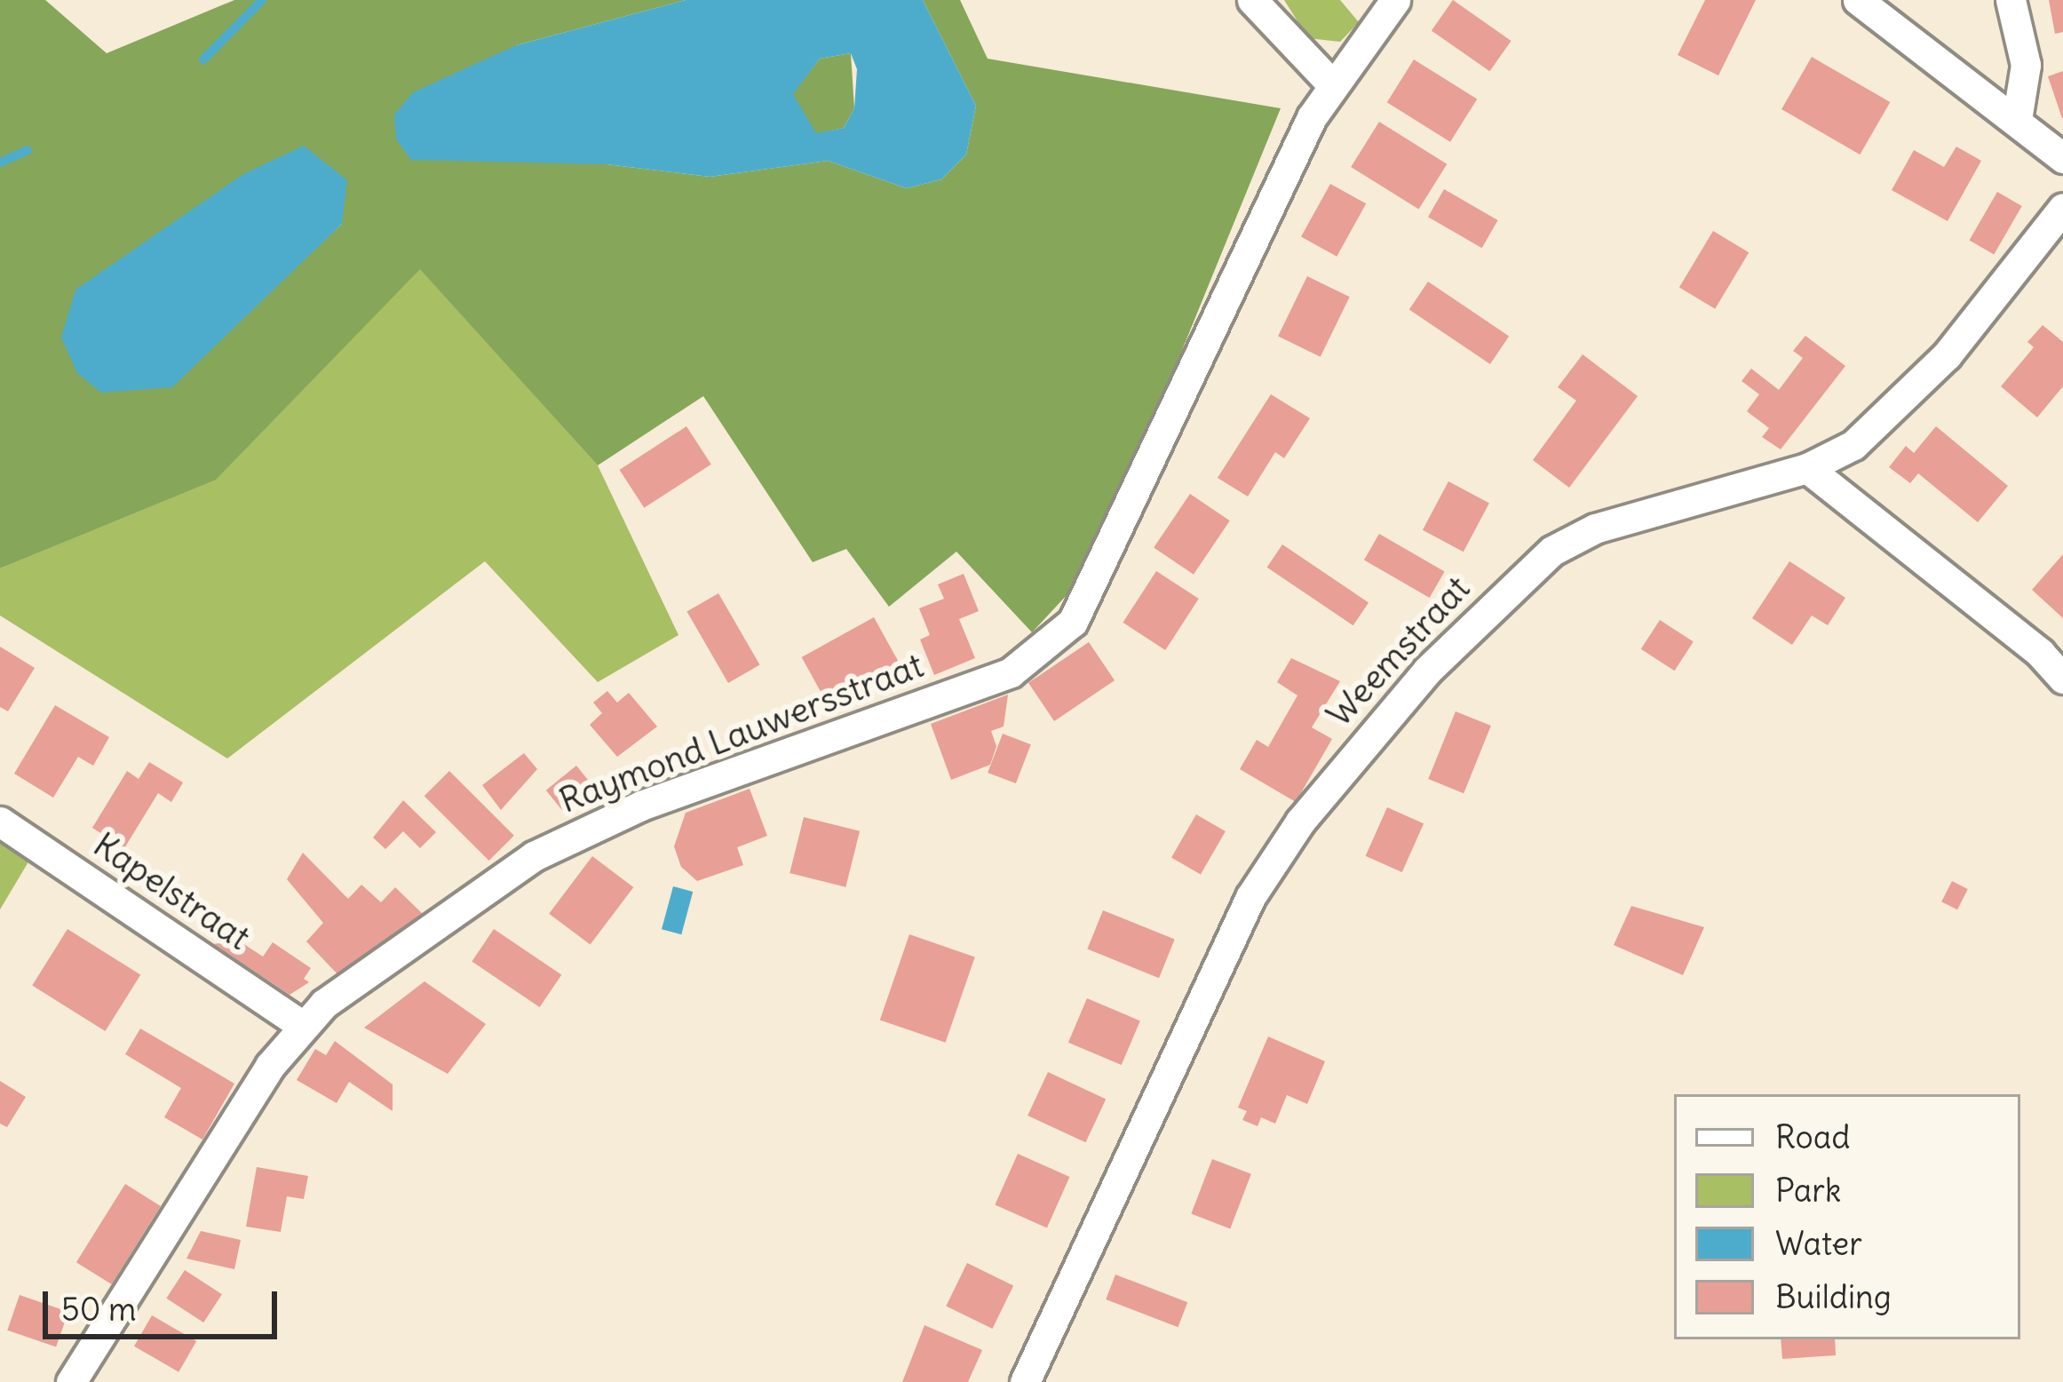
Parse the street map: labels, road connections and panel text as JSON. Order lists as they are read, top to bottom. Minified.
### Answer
{"streets":{"street":["Weemstraat","Raymond Lauwersstraat","Kapelstraat"]},"crossings":[["Raymond Lauwersstraat","Kapelstraat"]],"legend":["Road","Park","Water","Building"],"scale_bar":"50 m"}
